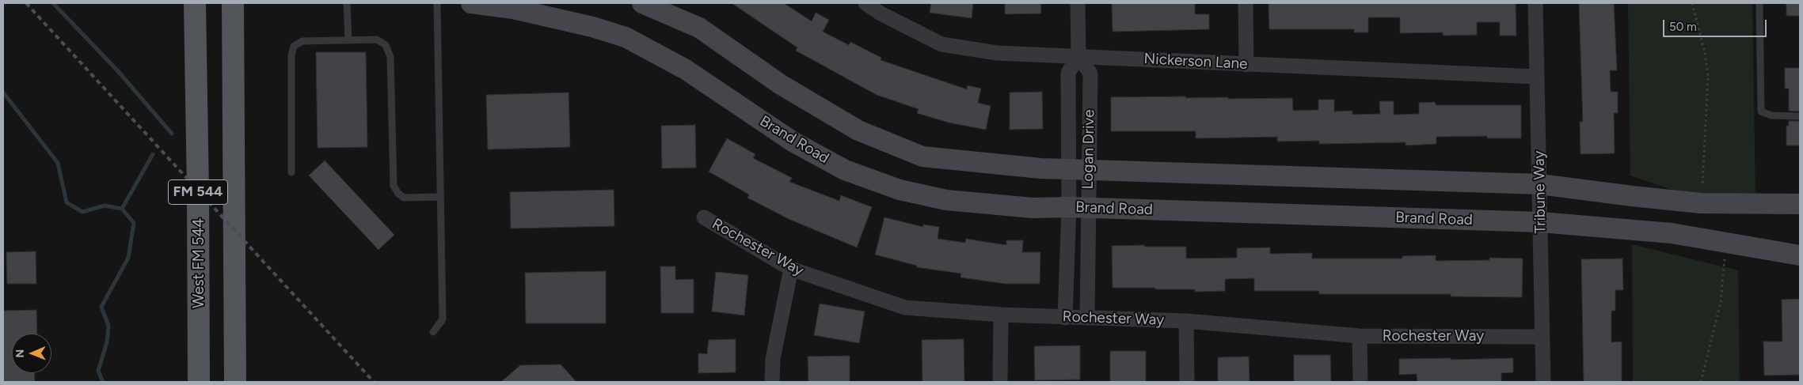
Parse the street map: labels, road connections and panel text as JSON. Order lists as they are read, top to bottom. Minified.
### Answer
{"streets":{"main road":["Brand Road","FM 544","West FM 544"],"street":["Nickerson Lane","Logan Drive","Tribune Way","Rochester Way"]},"crossings":[["Nickerson Lane","Logan Drive"],["Nickerson Lane","Tribune Way"],["Brand Road","Logan Drive"],["Brand Road","Tribune Way"],["Logan Drive","Rochester Way"],["Tribune Way","Rochester Way"]],"scale_bar":"50 m","north":"left"}
